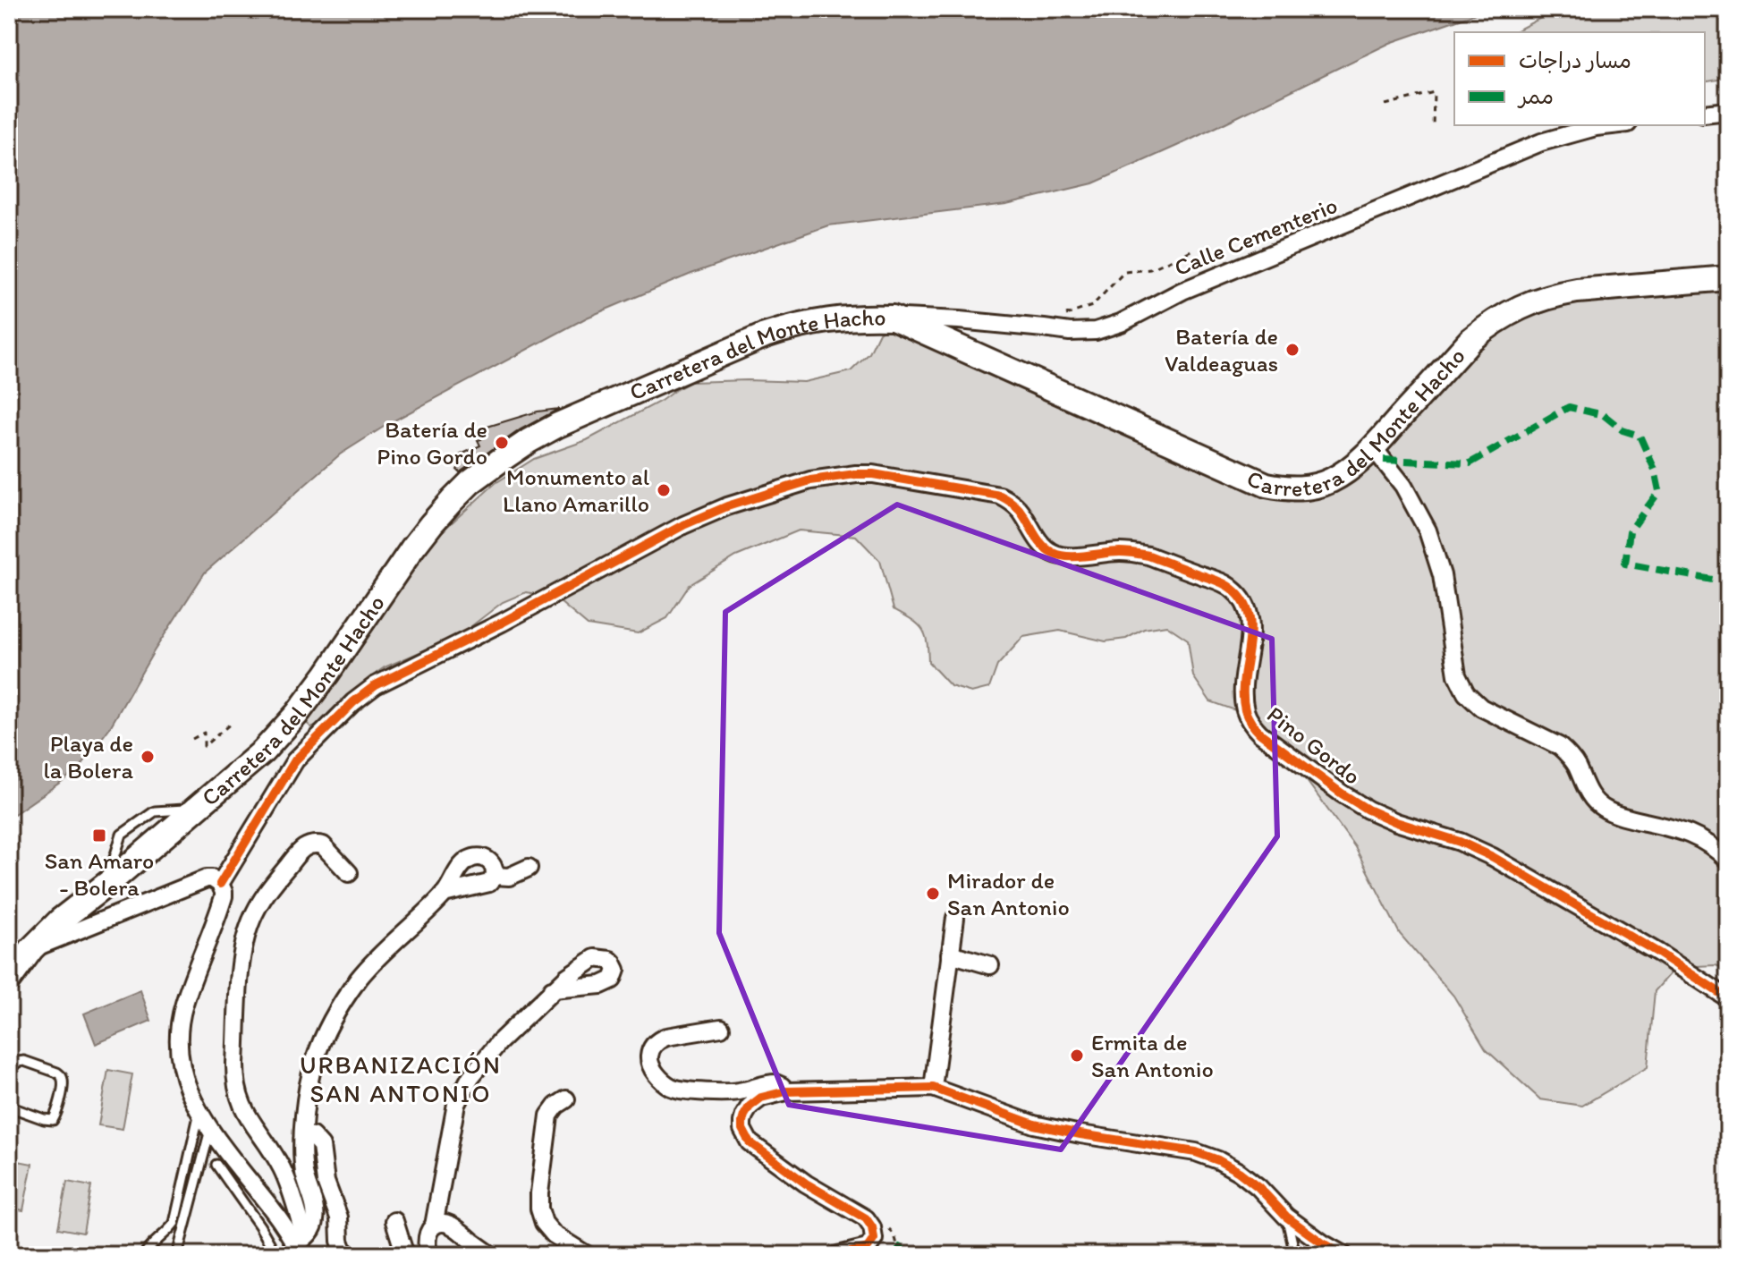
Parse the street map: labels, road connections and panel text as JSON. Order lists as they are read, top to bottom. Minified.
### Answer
{"streets":{"main road":["Carretera del Monte Hacho"],"street":["Calle Cementerio","Pino Gordo"]},"crossings":[["Calle Cementerio","Carretera del Monte Hacho"]],"districts":["URBANIZACIÓN SAN ANTONIO"],"places":{"other":["Batería de Valdeaguas","Batería de Pino Gordo","Monumento al Llano Amarillo","Playa de la Bolera","Mirador de San Antonio","Ermita de San Antonio"],"transit":["San Amaro - Bolera"]},"legend":["مسار دراجات","ممر"]}
